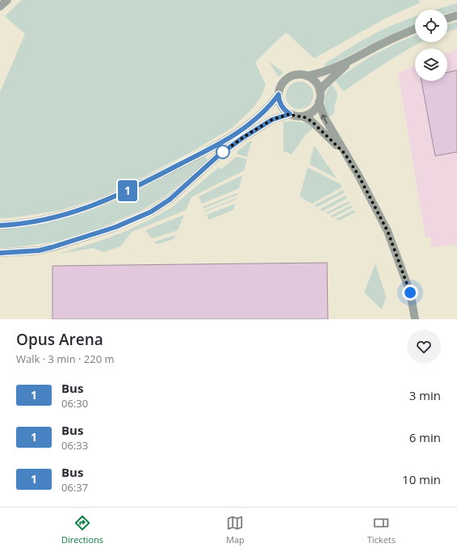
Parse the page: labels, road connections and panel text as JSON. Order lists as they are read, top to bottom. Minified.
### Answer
{"lines":["bus line 1"],"page":{"on_map":"1","heading":["Opus Arena","Walk · 3 min · 220 m"],"list":[{"mark":"1","name":"Bus","note":"06:30","value":"3 min"},{"mark":"1","name":"Bus","note":"06:33","value":"6 min"},{"mark":"1","name":"Bus","note":"06:37","value":"10 min"}],"tabs":["Directions","Map","Tickets"]}}
